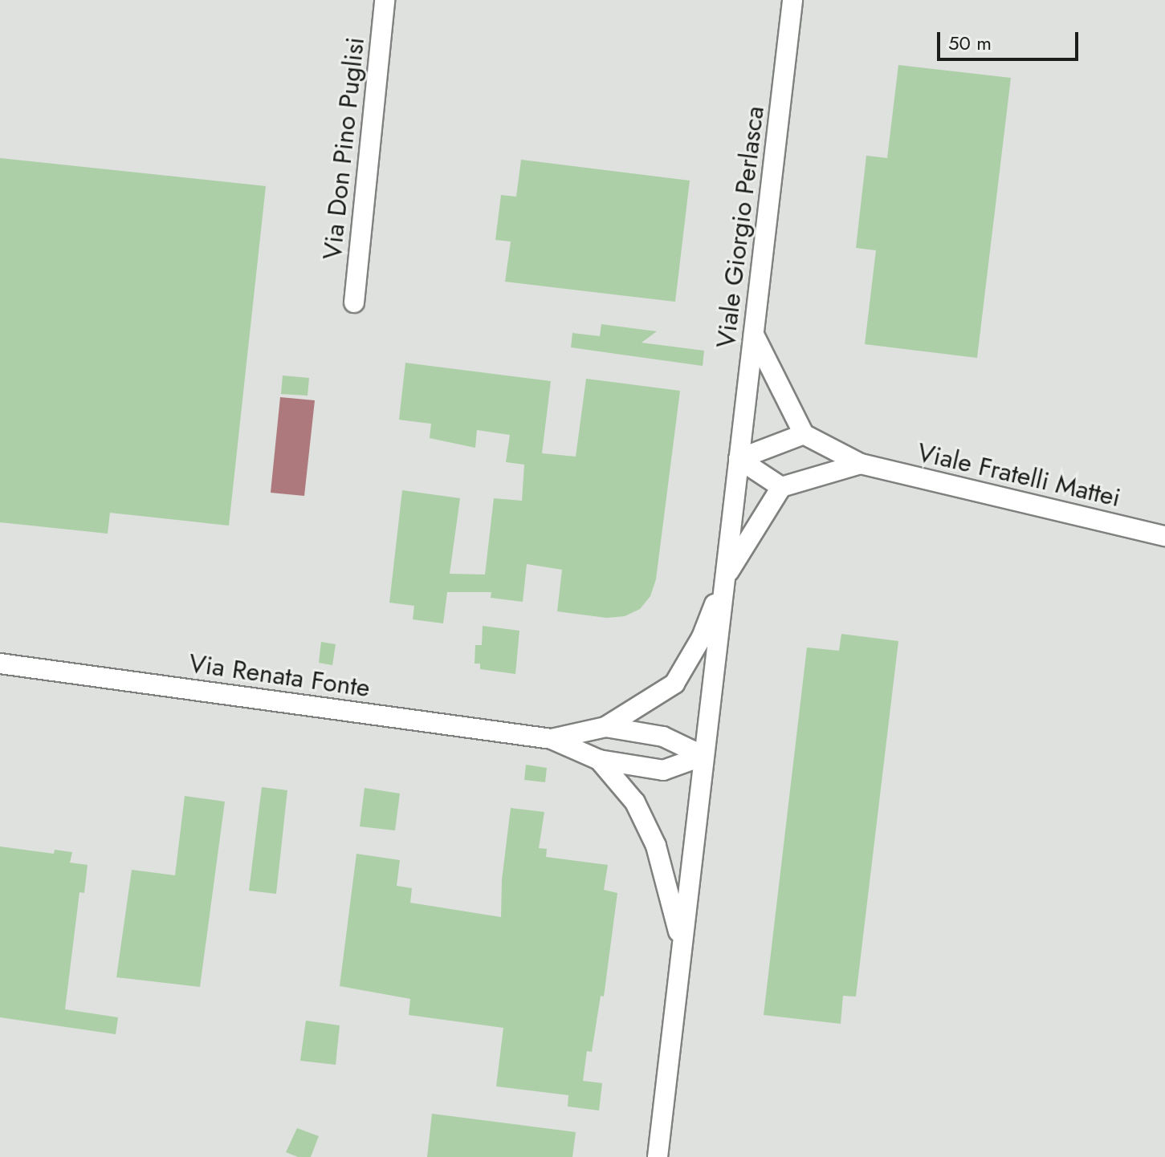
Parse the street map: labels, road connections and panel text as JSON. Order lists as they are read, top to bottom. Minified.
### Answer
{"streets":{"street":["Via Don Pino Puglisi","Viale Giorgio Perlasca","Viale Fratelli Mattei","Via Renata Fonte"]},"crossings":[["Viale Giorgio Perlasca","Via Renata Fonte"]],"scale_bar":"50 m"}
